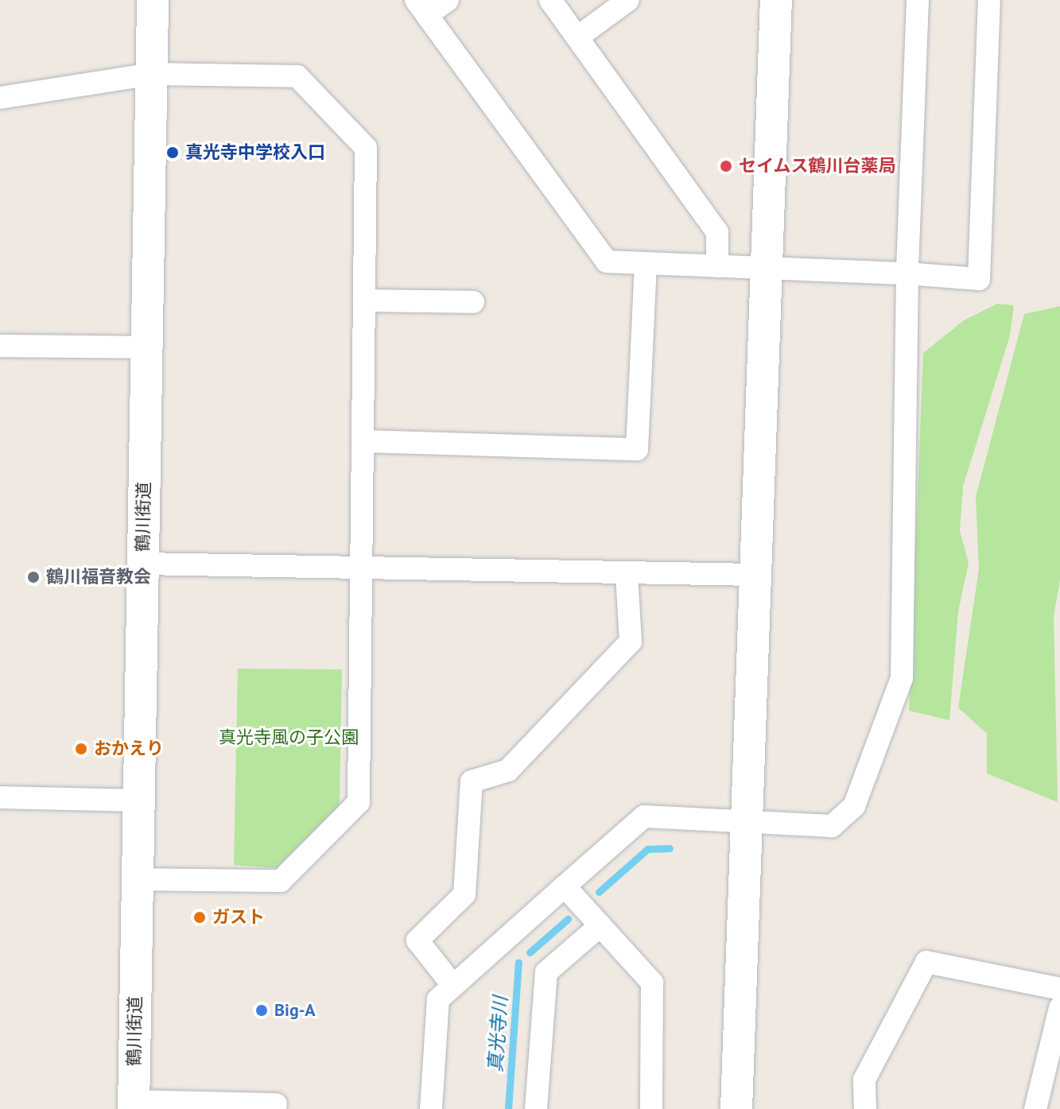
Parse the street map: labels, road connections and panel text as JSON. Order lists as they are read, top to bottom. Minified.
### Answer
{"streets":{"main road":["鶴川街道"]},"water":["真光寺川"],"parks":["真光寺風の子公園"],"places":["真光寺中学校入口","セイムス鶴川台薬局","鶴川福音教会","おかえり","ガスト","Big-A"]}
